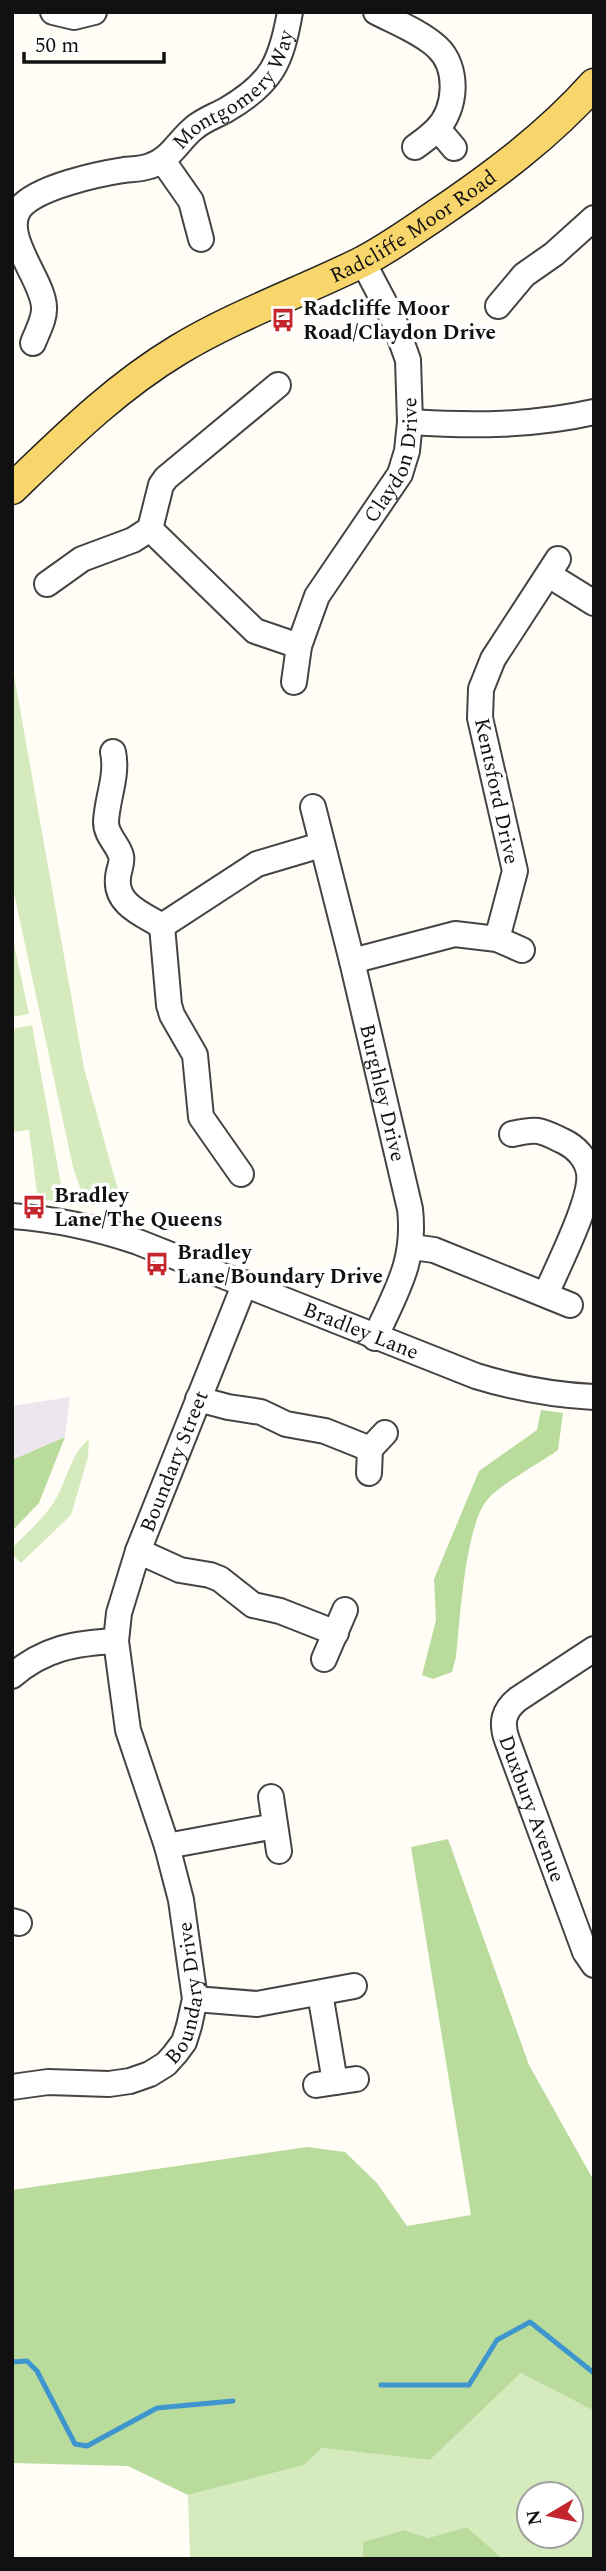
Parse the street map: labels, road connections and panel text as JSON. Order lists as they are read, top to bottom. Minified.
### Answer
{"streets":{"main road":["Radcliffe Moor Road"],"street":["Montgomery Way","Claydon Drive","Kentsford Drive","Burghley Drive","Bradley Lane","Boundary Street","Duxbury Avenue","Boundary Drive"]},"crossings":[["Radcliffe Moor Road","Claydon Drive"],["Burghley Drive","Bradley Lane"],["Bradley Lane","Boundary Street"],["Boundary Street","Boundary Drive"]],"places":{"bus stop":["Radcliffe Moor Road/Claydon Drive","Bradley Lane/The Queens","Bradley Lane/Boundary Drive"]},"scale_bar":"50 m","north":"left"}
